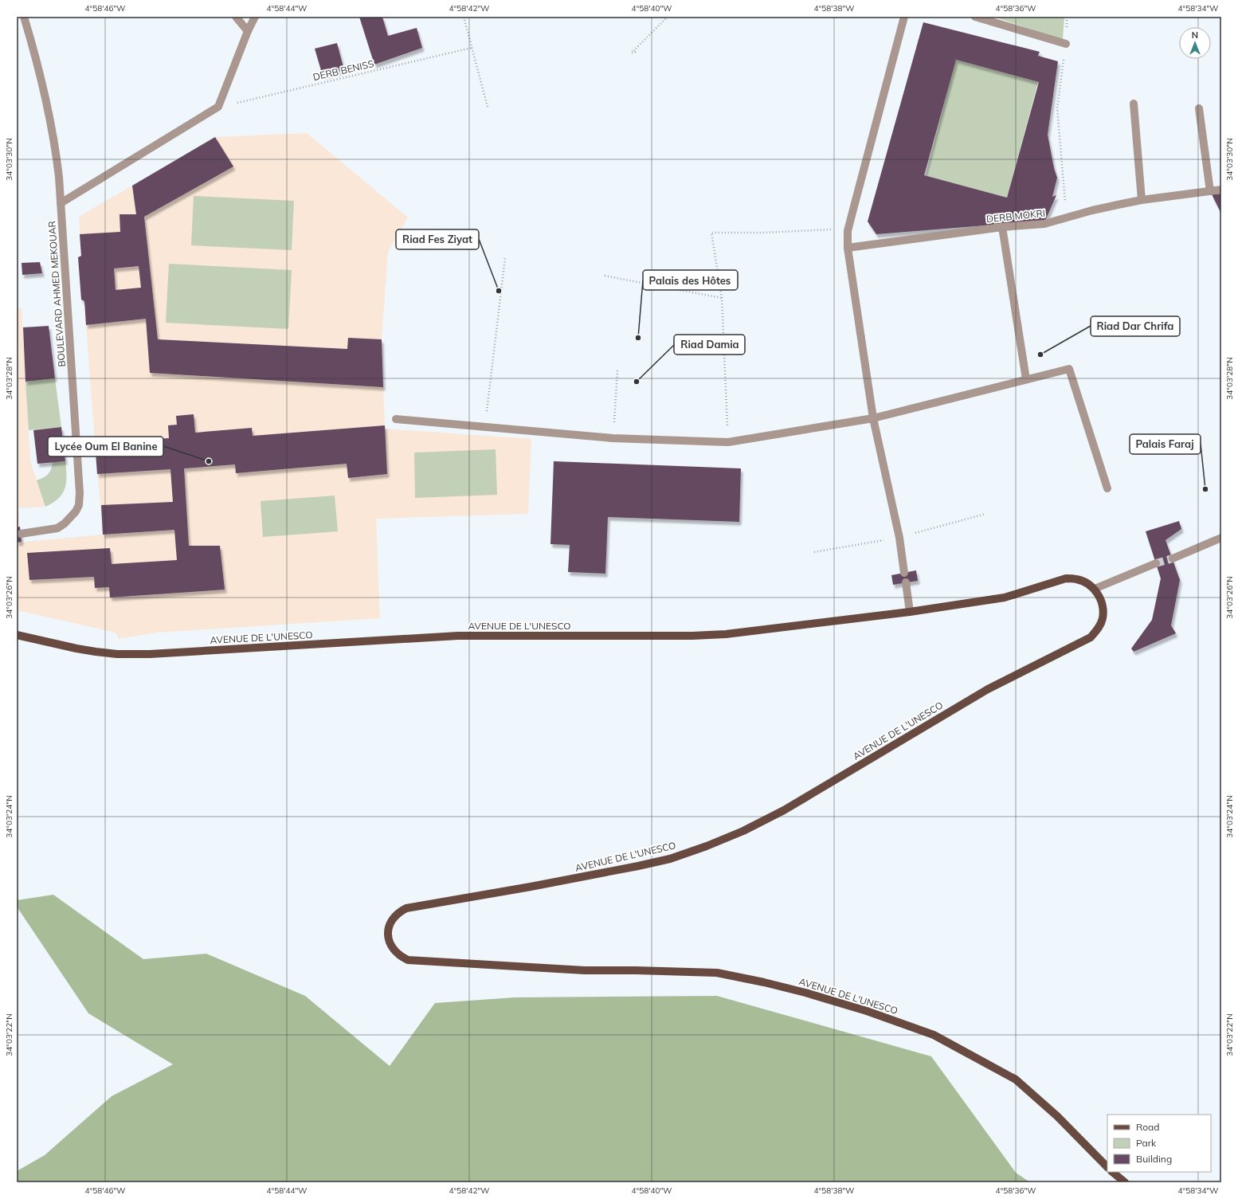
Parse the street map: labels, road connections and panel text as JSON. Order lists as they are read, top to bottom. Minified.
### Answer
{"streets":{"main road":["AVENUE DE L'UNESCO"],"street":["DERB MOKRI","BOULEVARD AHMED MEKOUAR"],"path":["DERB BENISS"]},"places":["Riad Fes Ziyat","Palais des Hôtes","Riad Dar Chrifa","Riad Damia","Lycée Oum El Banine","Palais Faraj"],"legend":["Road","Park","Building"],"north":"top","coordinates":["4°58'46\"W","4°58'44\"W","4°58'42\"W","4°58'40\"W","4°58'38\"W","4°58'36\"W","4°58'34\"W","34°03'30\"N","34°03'28\"N","34°03'26\"N","34°03'24\"N","34°03'22\"N"]}
